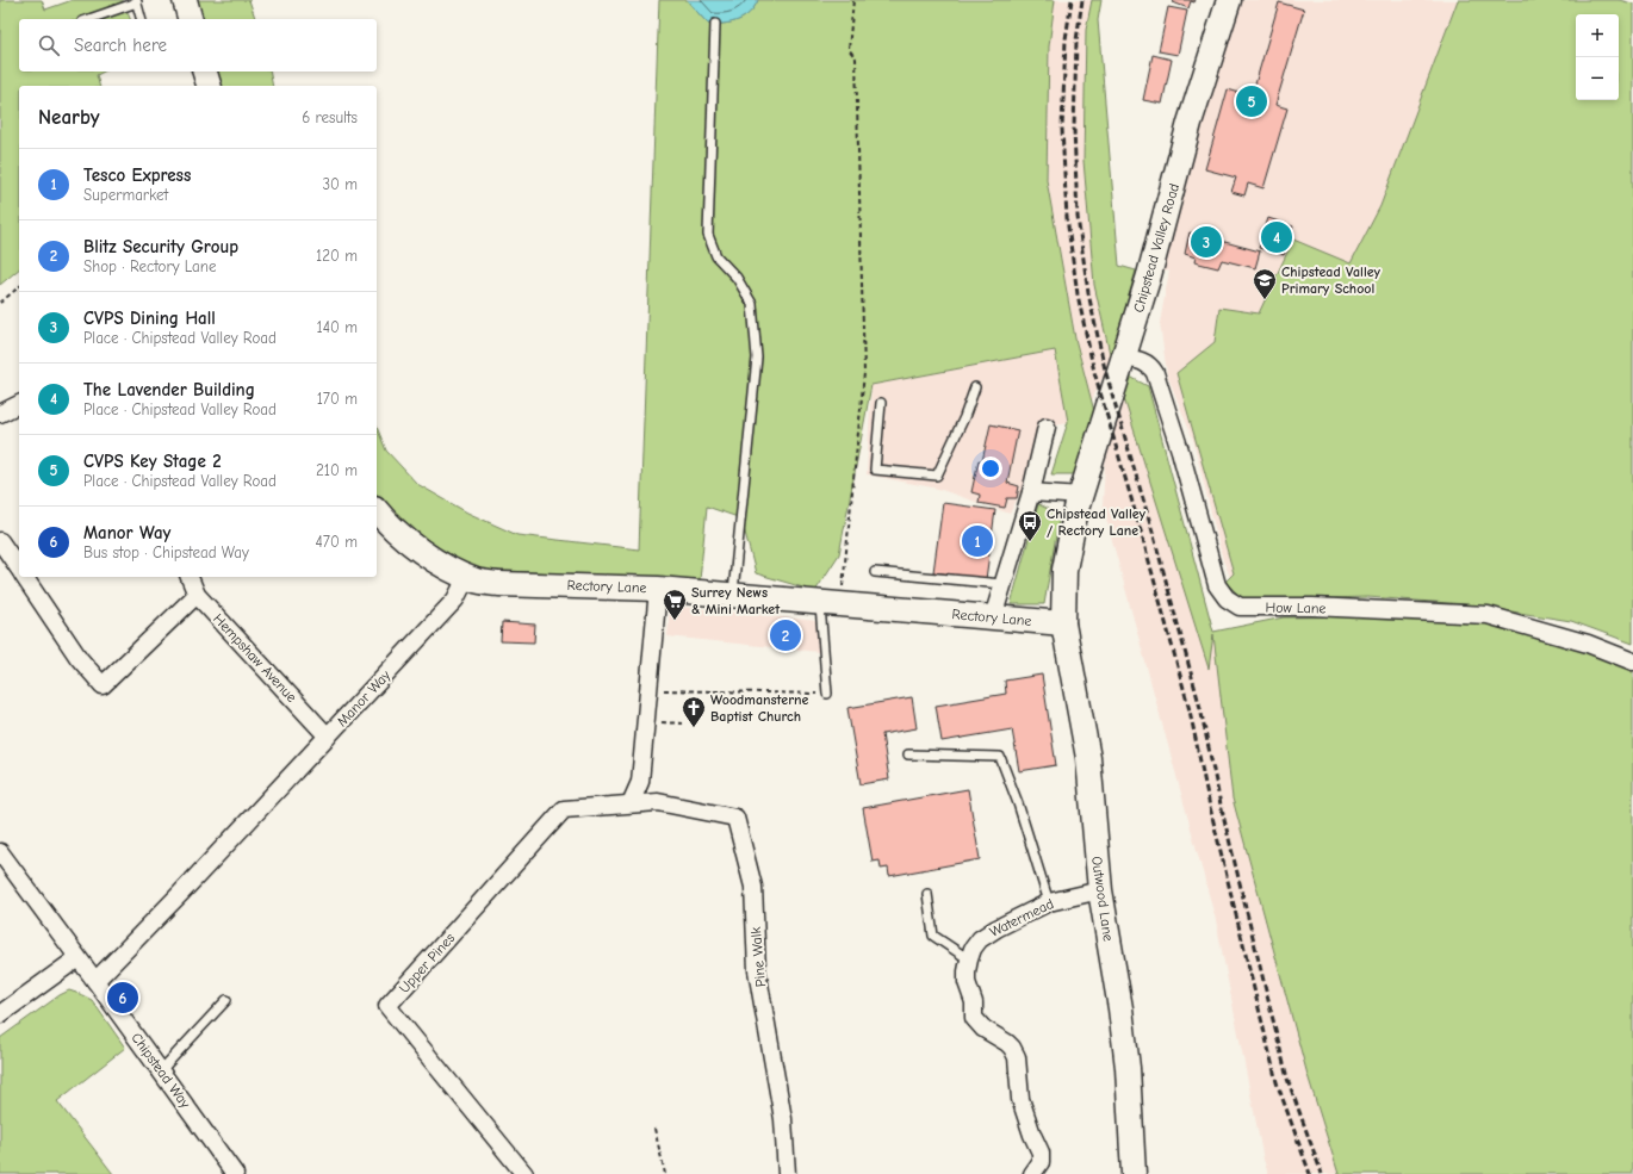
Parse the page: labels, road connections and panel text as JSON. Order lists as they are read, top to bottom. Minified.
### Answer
{"streets":{"main road":["Chipstead Valley Road","Rectory Lane","Outwood Lane"],"street":["How Lane","Hempshaw Avenue","Manor Way","Watermead","Pine Walk","Upper Pines","Chipstead Way"]},"crossings":[["Chipstead Valley Road","Rectory Lane"],["Chipstead Valley Road","How Lane"],["Chipstead Valley Road","Outwood Lane"],["Rectory Lane","Manor Way"],["Rectory Lane","Outwood Lane"],["Hempshaw Avenue","Manor Way"],["Manor Way","Chipstead Way"],["Outwood Lane","Watermead"],["Pine Walk","Upper Pines"]],"places":{"school or university":["Chipstead Valley Primary School"],"bus stop":["Chipstead Valley / Rectory Lane"],"supermarket":["Surrey News & Mini Market"],"church":["Woodmansterne Baptist Church"]},"page":{"map_buttons":["+","−"],"search":"Search here","pins":["5","4","3","1","2","6"],"heading":["Nearby","6 results"],"list":[{"mark":"1","name":"Tesco Express","note":"Supermarket","value":"30 m"},{"mark":"2","name":"Blitz Security Group","note":"Shop · Rectory Lane","value":"120 m"},{"mark":"3","name":"CVPS Dining Hall","note":"Place · Chipstead Valley Road","value":"140 m"},{"mark":"4","name":"The Lavender Building","note":"Place · Chipstead Valley Road","value":"170 m"},{"mark":"5","name":"CVPS Key Stage 2","note":"Place · Chipstead Valley Road","value":"210 m"},{"mark":"6","name":"Manor Way","note":"Bus stop · Chipstead Way","value":"470 m"}]}}
